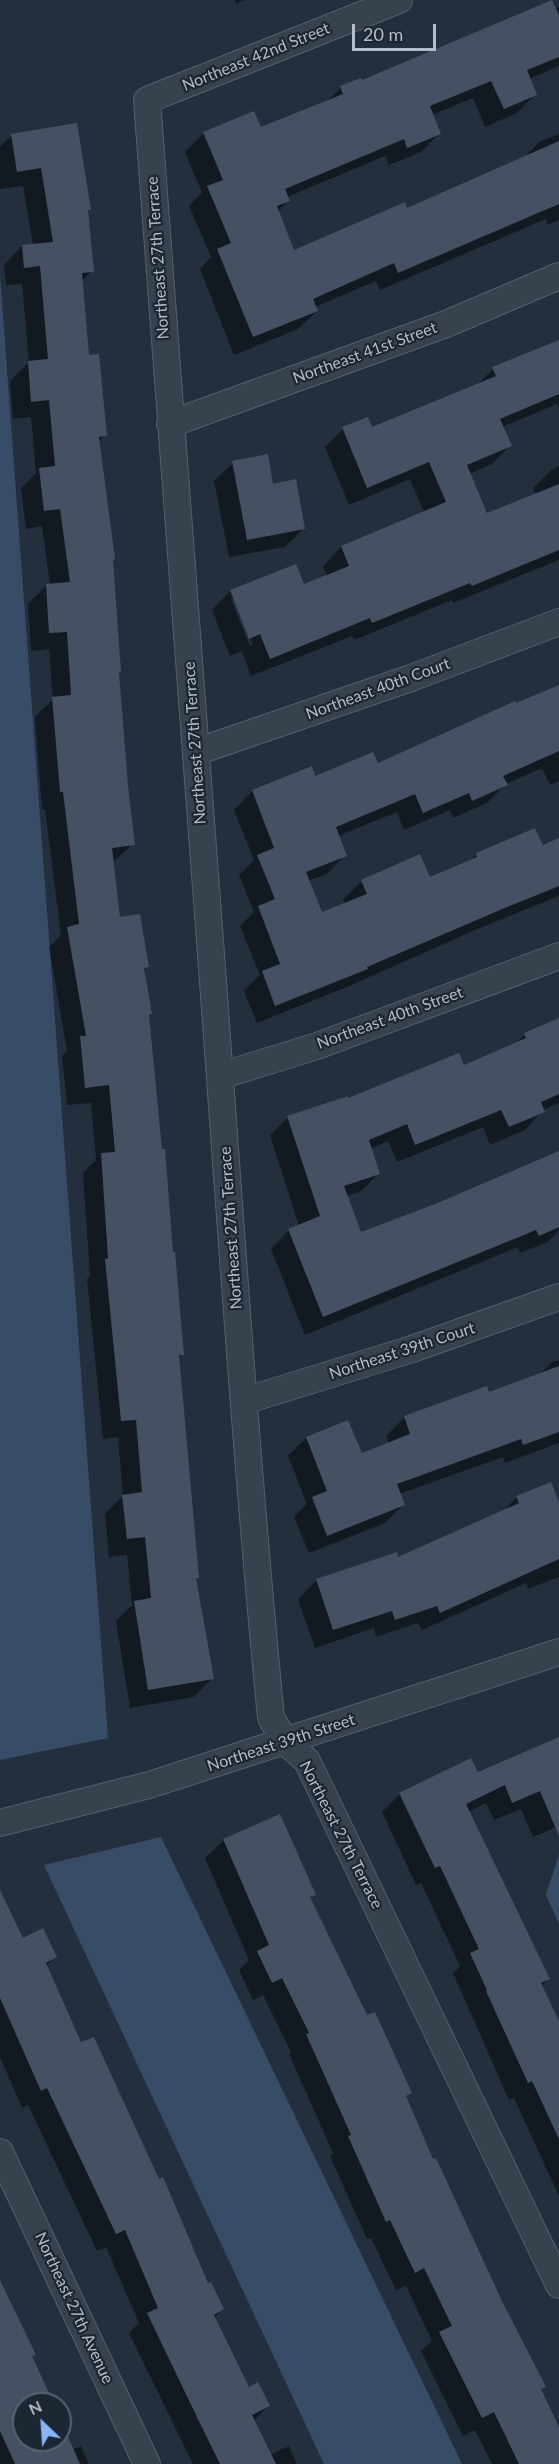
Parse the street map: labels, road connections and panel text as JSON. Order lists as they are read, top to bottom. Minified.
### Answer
{"streets":{"street":["Northeast 42nd Street","Northeast 27th Terrace","Northeast 41st Street","Northeast 40th Court","Northeast 40th Street","Northeast 39th Court","Northeast 39th Street","Northeast 27th Avenue"]},"crossings":[["Northeast 42nd Street","Northeast 27th Terrace"],["Northeast 27th Terrace","Northeast 41st Street"],["Northeast 27th Terrace","Northeast 40th Court"],["Northeast 27th Terrace","Northeast 40th Street"],["Northeast 27th Terrace","Northeast 39th Court"],["Northeast 27th Terrace","Northeast 39th Street"]],"scale_bar":"20 m","north":"top left"}
